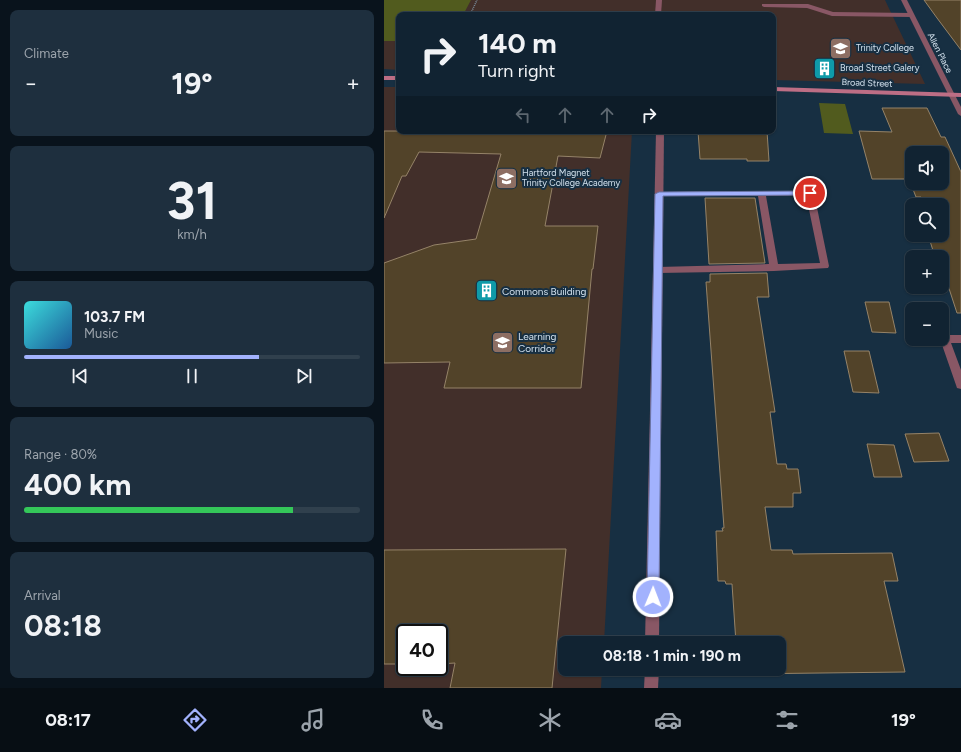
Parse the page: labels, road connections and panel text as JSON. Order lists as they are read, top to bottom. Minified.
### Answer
{"streets":{"main road":["Broad Street"],"street":["Allen Place"]},"crossings":[["Allen Place","Broad Street"]],"places":{"school or university":["Trinity College","Hartford Magnet Trinity College Academy","Learning Corridor"],"building":["Broad Street Galery","Commons Building"]},"page":{"tile":["Climate",["31","km/h"],["Range · 80%","400 km"],["Arrival","08:18"]],"turn":["140 m","Turn right"],"heat":["−","19°","+"],"map_buttons":["+","−"],"song":["103.7 FM","Music"],"limit":"40","trip":"08:18 · 1 min · 190 m","tabs":["08:17","19°"]}}
